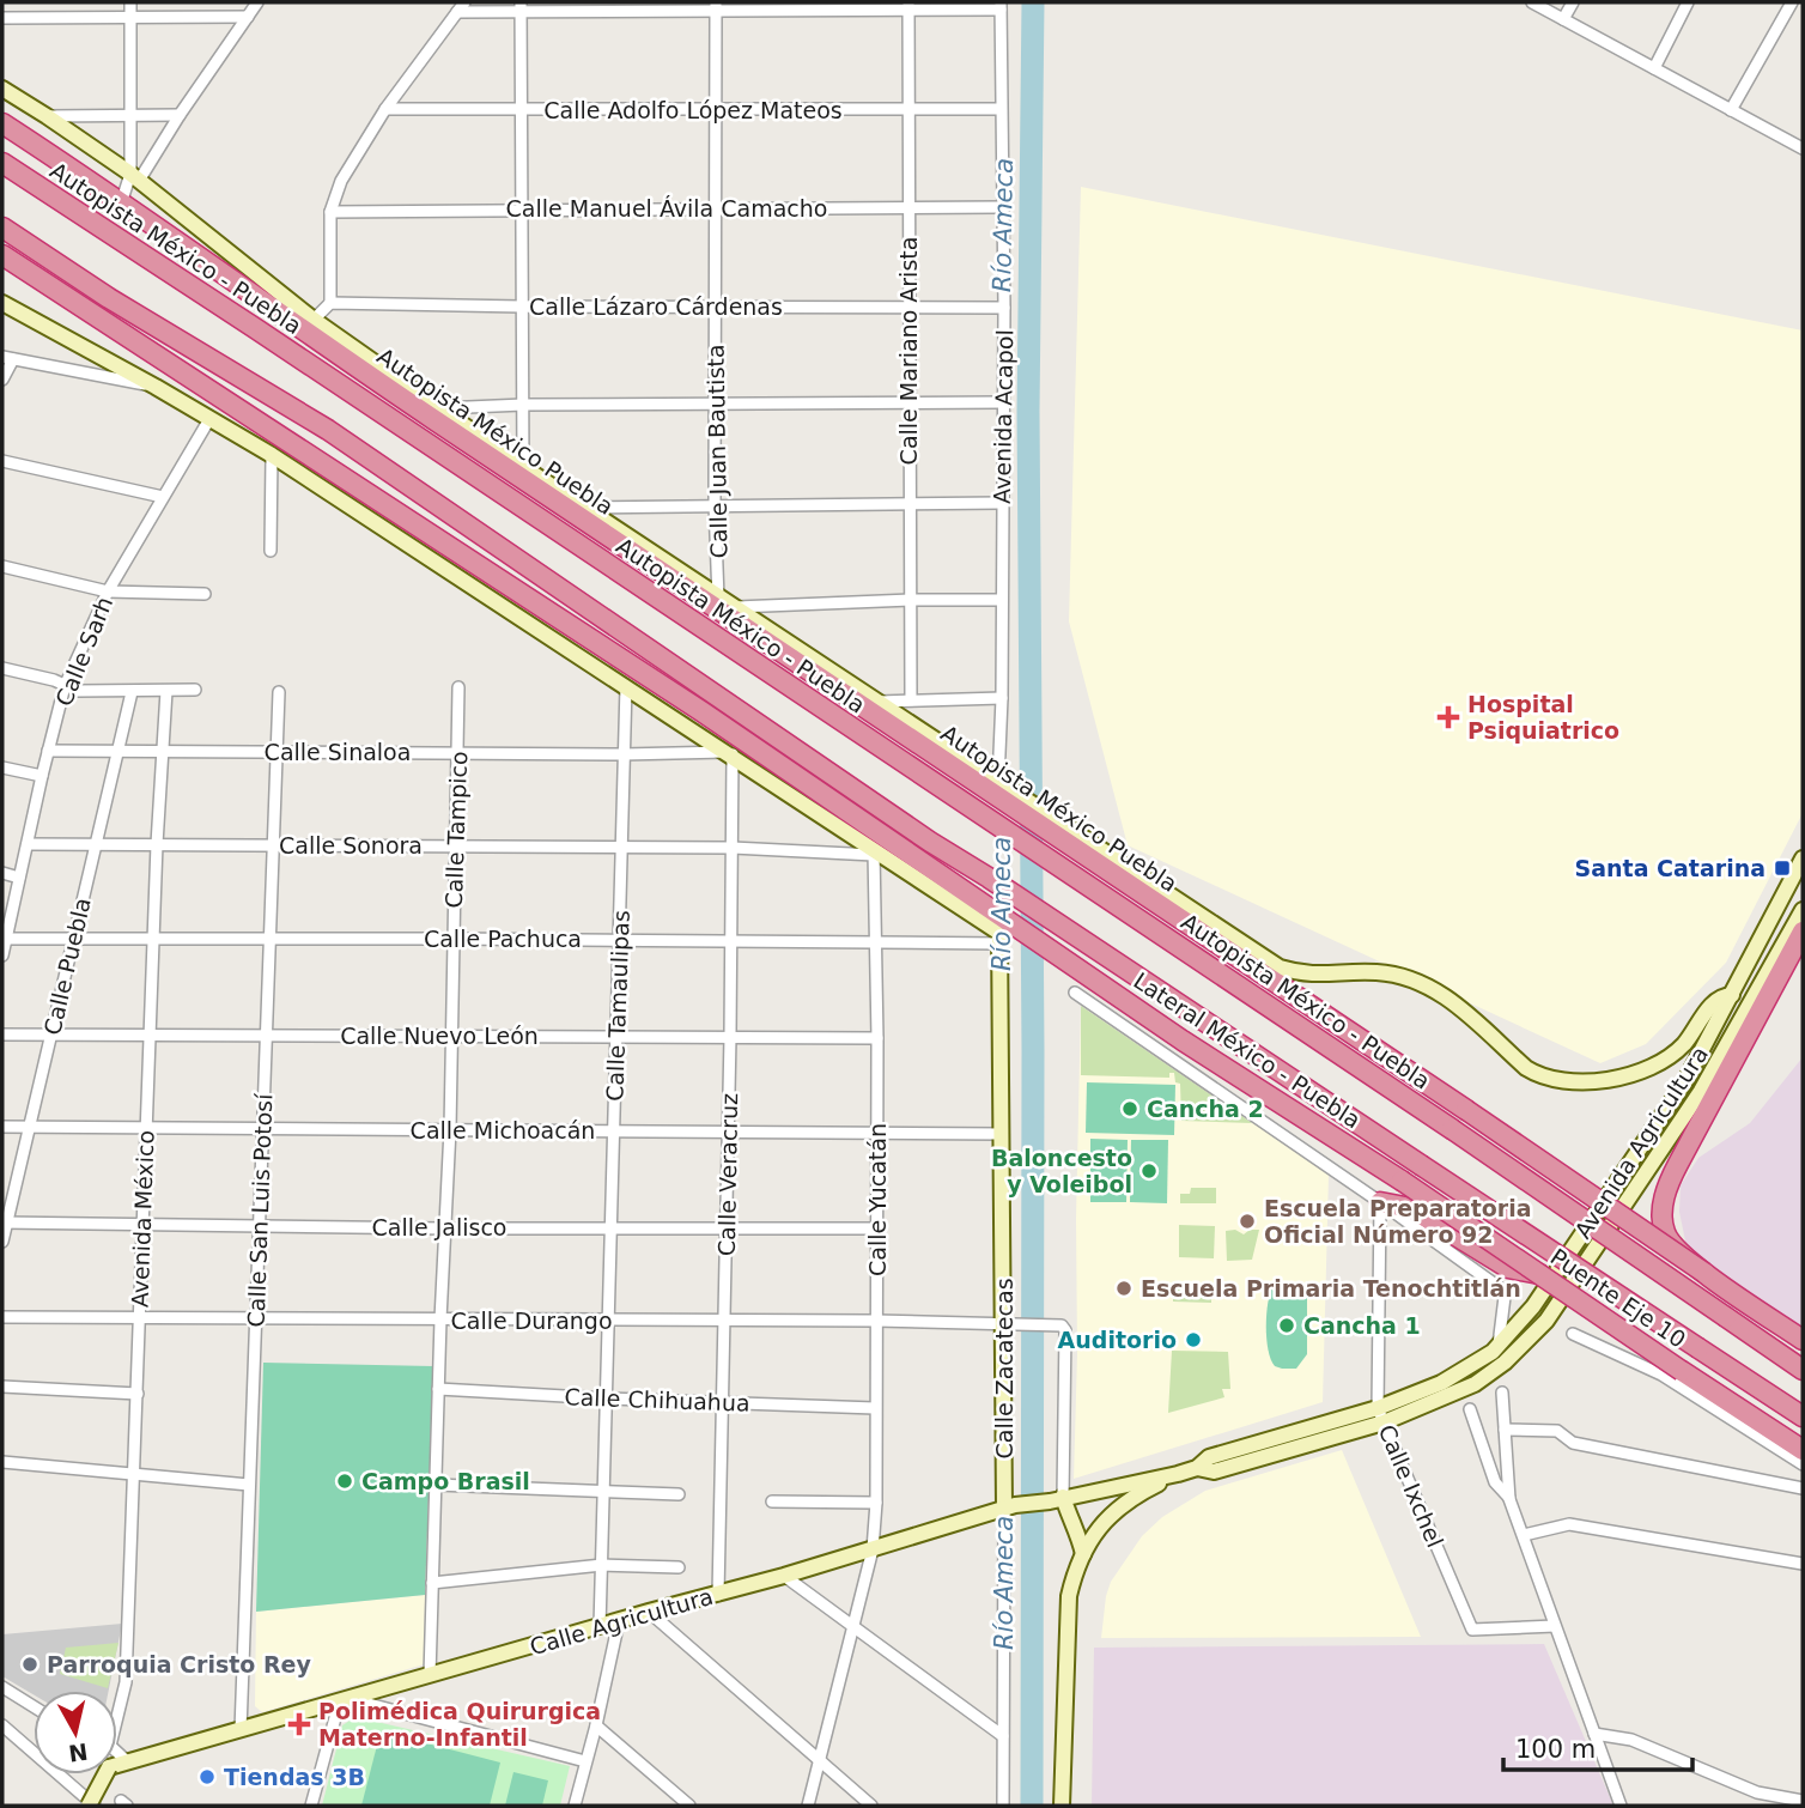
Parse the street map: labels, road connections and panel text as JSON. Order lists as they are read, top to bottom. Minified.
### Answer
{"streets":{"highway":["Autopista México - Puebla","Autopista México Puebla","Lateral México - Puebla","Puente Eje 10"],"street":["Calle Adolfo López Mateos","Calle Manuel Ávila Camacho","Calle Lázaro Cárdenas","Calle Mariano Arista","Avenida Acapol","Calle Juan Bautista","Calle Sarh","Calle Sinaloa","Calle Tampico","Calle Sonora","Calle Pachuca","Calle Puebla","Calle Tamaulipas","Calle Nuevo León","Calle Michoacán","Avenida Agricultura","Calle Veracruz","Calle Yucatán","Calle San Luis Potosí","Avenida México","Calle Jalisco","Calle Durango","Calle Zacatecas","Calle Chihuahua","Calle Ixchel","Calle Agricultura"]},"crossings":[["Calle Adolfo López Mateos","Calle Mariano Arista"],["Calle Adolfo López Mateos","Avenida Acapol"],["Calle Adolfo López Mateos","Calle Juan Bautista"],["Calle Manuel Ávila Camacho","Calle Mariano Arista"],["Calle Manuel Ávila Camacho","Avenida Acapol"],["Calle Manuel Ávila Camacho","Calle Juan Bautista"],["Autopista México - Puebla","Puente Eje 10"],["Calle Lázaro Cárdenas","Calle Mariano Arista"],["Calle Lázaro Cárdenas","Avenida Acapol"],["Calle Lázaro Cárdenas","Calle Juan Bautista"],["Avenida Acapol","Autopista México Puebla"],["Autopista México Puebla","Calle Juan Bautista"],["Calle Sarh","Calle Sinaloa"],["Calle Sarh","Calle Sonora"],["Calle Sarh","Calle Pachuca"],["Calle Sinaloa","Calle Tampico"],["Calle Sinaloa","Calle Puebla"],["Calle Sinaloa","Calle Tamaulipas"],["Calle Sinaloa","Calle Veracruz"],["Calle Sinaloa","Calle San Luis Potosí"],["Calle Sinaloa","Avenida México"],["Calle Tampico","Calle Sonora"],["Calle Tampico","Calle Pachuca"],["Calle Tampico","Calle Nuevo León"],["Calle Tampico","Calle Michoacán"],["Calle Tampico","Calle Jalisco"],["Calle Tampico","Calle Durango"],["Calle Tampico","Calle Chihuahua"],["Calle Tampico","Calle Agricultura"],["Calle Sonora","Calle Puebla"],["Calle Sonora","Calle Tamaulipas"],["Calle Sonora","Calle Veracruz"],["Calle Sonora","Calle Yucatán"],["Calle Sonora","Calle San Luis Potosí"],["Calle Sonora","Avenida México"],["Calle Pachuca","Calle Puebla"],["Calle Pachuca","Calle Tamaulipas"],["Calle Pachuca","Calle Veracruz"],["Calle Pachuca","Calle Yucatán"],["Calle Pachuca","Calle San Luis Potosí"],["Calle Pachuca","Avenida México"],["Calle Pachuca","Calle Zacatecas"],["Calle Puebla","Calle Nuevo León"],["Calle Puebla","Calle Michoacán"],["Calle Puebla","Calle Jalisco"],["Calle Tamaulipas","Calle Nuevo León"],["Calle Tamaulipas","Calle Michoacán"],["Calle Tamaulipas","Calle Jalisco"],["Calle Tamaulipas","Calle Durango"],["Calle Tamaulipas","Calle Chihuahua"],["Calle Tamaulipas","Calle Agricultura"],["Calle Nuevo León","Calle Veracruz"],["Calle Nuevo León","Calle Yucatán"],["Calle Nuevo León","Calle San Luis Potosí"],["Calle Nuevo León","Avenida México"],["Lateral México - Puebla","Puente Eje 10"],["Calle Michoacán","Calle Veracruz"],["Calle Michoacán","Calle Yucatán"],["Calle Michoacán","Calle San Luis Potosí"],["Calle Michoacán","Avenida México"],["Calle Michoacán","Calle Zacatecas"],["Avenida Agricultura","Calle Ixchel"],["Avenida Agricultura","Calle Agricultura"],["Calle Veracruz","Calle Jalisco"],["Calle Veracruz","Calle Durango"],["Calle Veracruz","Calle Chihuahua"],["Calle Veracruz","Calle Agricultura"],["Calle Yucatán","Calle Jalisco"],["Calle Yucatán","Calle Durango"],["Calle Yucatán","Calle Chihuahua"],["Calle Yucatán","Calle Agricultura"],["Calle San Luis Potosí","Calle Jalisco"],["Calle San Luis Potosí","Calle Durango"],["Calle San Luis Potosí","Calle Agricultura"],["Avenida México","Calle Jalisco"],["Avenida México","Calle Durango"],["Calle Durango","Calle Zacatecas"],["Calle Durango","Calle Agricultura"],["Calle Zacatecas","Calle Agricultura"]],"water":["Río Ameca"],"places":{"health":["Hospital Psiquiatrico","Polimédica Quirurgica Materno-Infantil"],"transit":["Santa Catarina"],"other":["Cancha 2","Baloncesto y Voleibol","Escuela Preparatoria Oficial Número 92","Escuela Primaria Tenochtitlán","Cancha 1","Auditorio","Campo Brasil","Parroquia Cristo Rey","Tiendas 3B"]},"scale_bar":"100 m","north":"bottom"}
